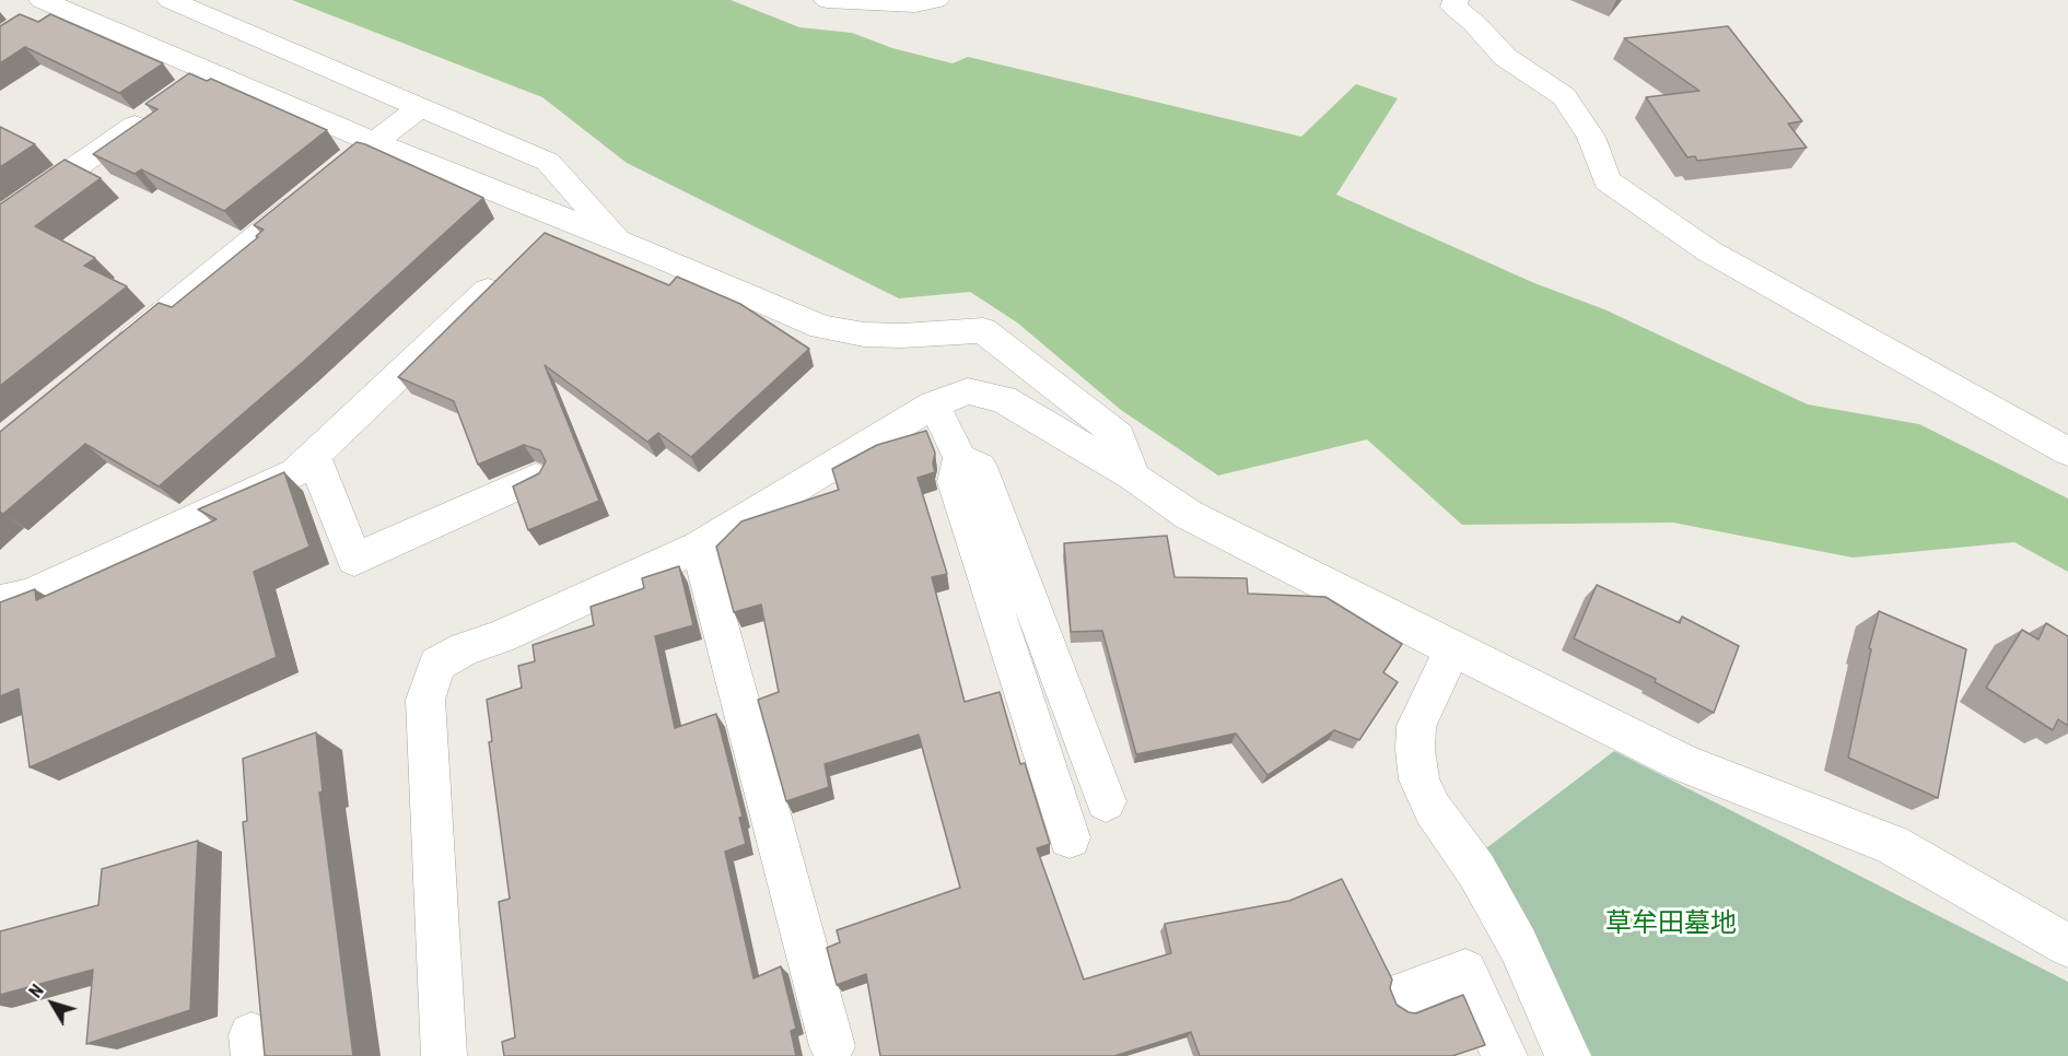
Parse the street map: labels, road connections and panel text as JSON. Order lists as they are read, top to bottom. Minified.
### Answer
{"parks":["草牟田墓地"],"north":"top left"}
